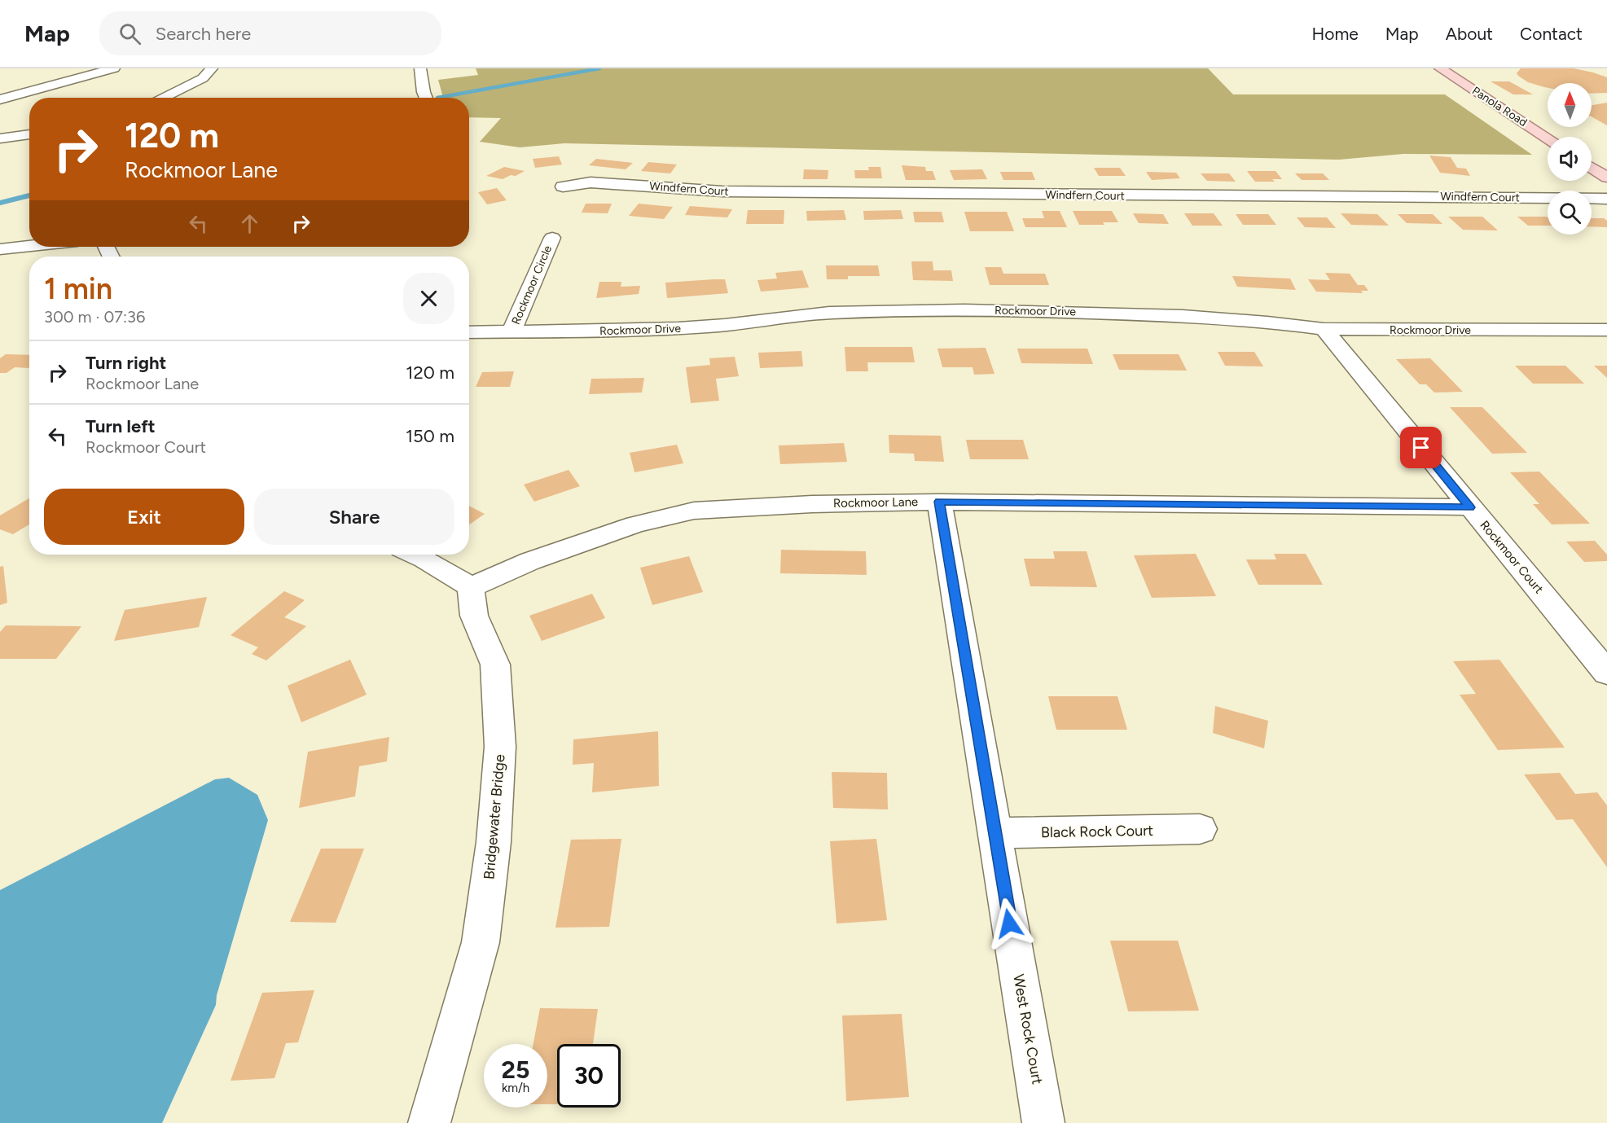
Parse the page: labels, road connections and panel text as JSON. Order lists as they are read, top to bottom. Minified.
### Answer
{"streets":{"main road":["Panola Road"],"street":["Windfern Court","Rockmoor Circle","Rockmoor Drive","Rockmoor Lane","Rockmoor Court","Bridgewater Bridge","Black Rock Court","West Rock Court"]},"crossings":[["Rockmoor Circle","Rockmoor Drive"],["Rockmoor Drive","Rockmoor Court"],["Rockmoor Lane","Rockmoor Court"],["Rockmoor Lane","Bridgewater Bridge"],["Rockmoor Lane","West Rock Court"],["Black Rock Court","West Rock Court"]],"north":"top","page":{"header":"Map","search":"Search here","nav":["Home","Map","About","Contact"],"turn":["120 m","Rockmoor Lane"],"heading":["1 min","300 m · 07:36"],"list":[{"name":"Turn right","note":"Rockmoor Lane","value":"120 m"},{"name":"Turn left","note":"Rockmoor Court","value":"150 m"}],"buttons":["Exit","Share"],"speed":"25 km/h","limit":"30"}}
